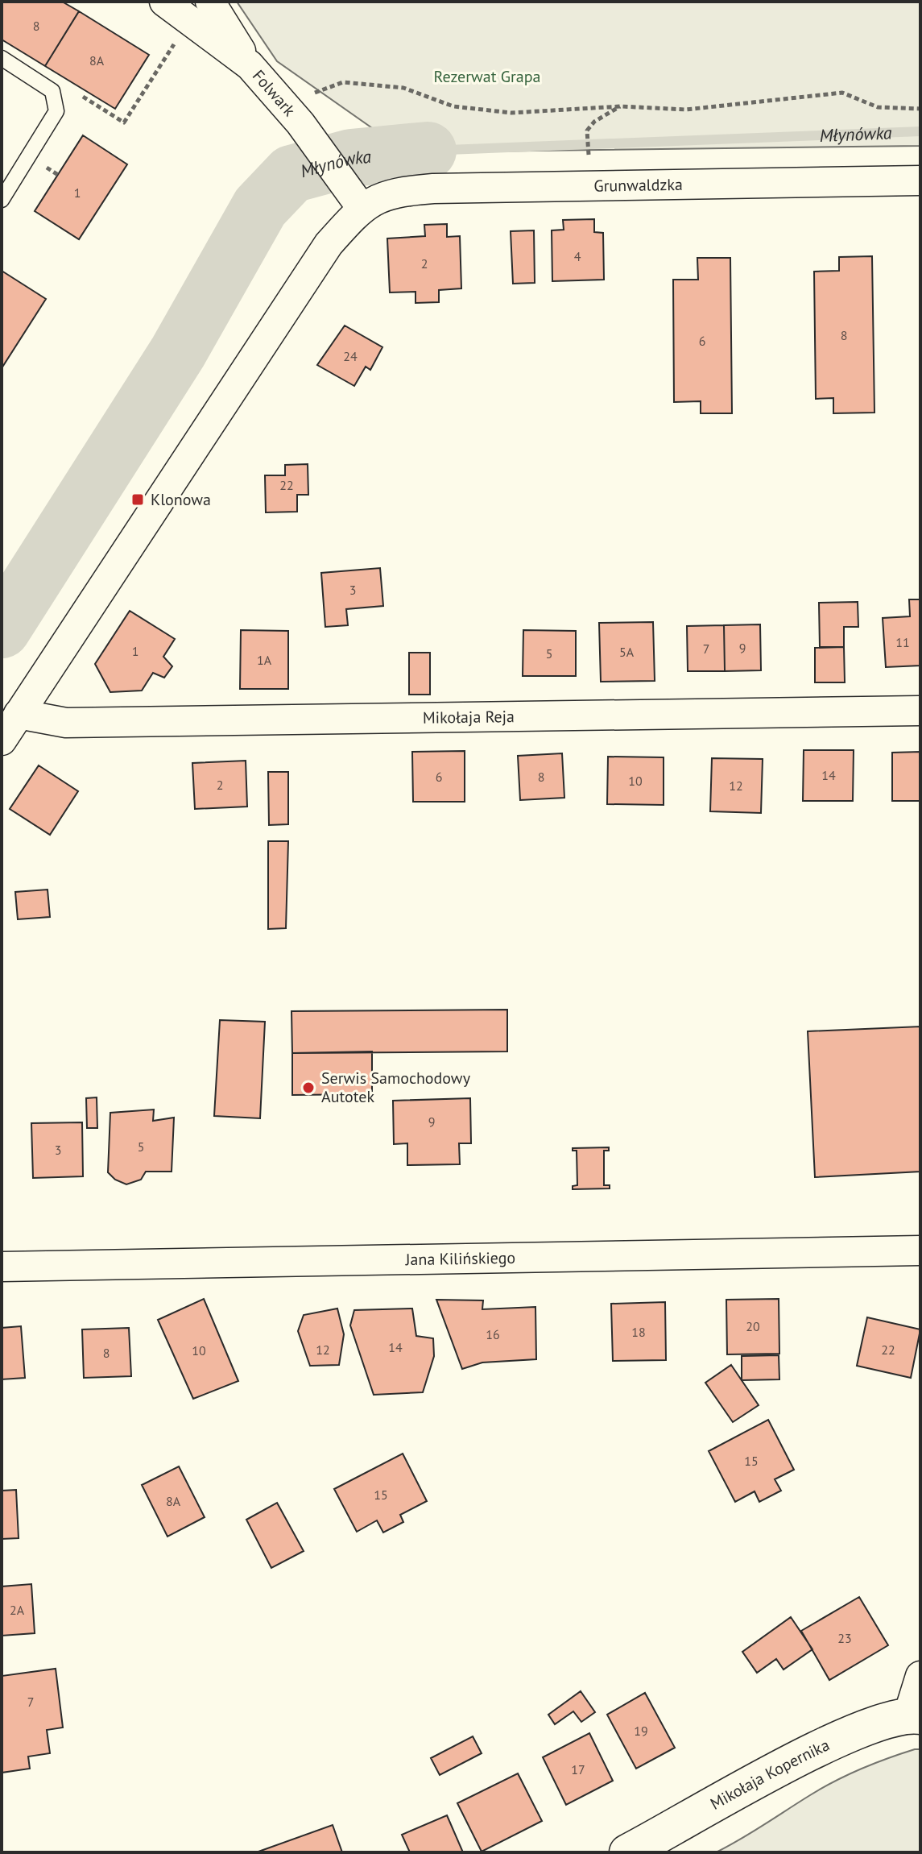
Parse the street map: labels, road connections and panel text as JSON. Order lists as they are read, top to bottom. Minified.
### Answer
{"streets":{"main road":["Mikołaja Kopernika"],"street":["Folwark","Grunwaldzka","Mikołaja Reja","Jana Kilińskiego"]},"crossings":[["Folwark","Grunwaldzka"]],"water":["Młynówka"],"parks":["Rezerwat Grapa"],"places":{"transit":["Klonowa"],"other":["Serwis Samochodowy Autotek"]},"house_numbers":["8","8A","1","4","2","8","6","24","22","3","11","9","7","1","5A","5","1A","14","6","8","10","2","12","9","5","3","20","18","16","14","12","22","10","8","15","15","8A","2A","23","7","19","17"]}
